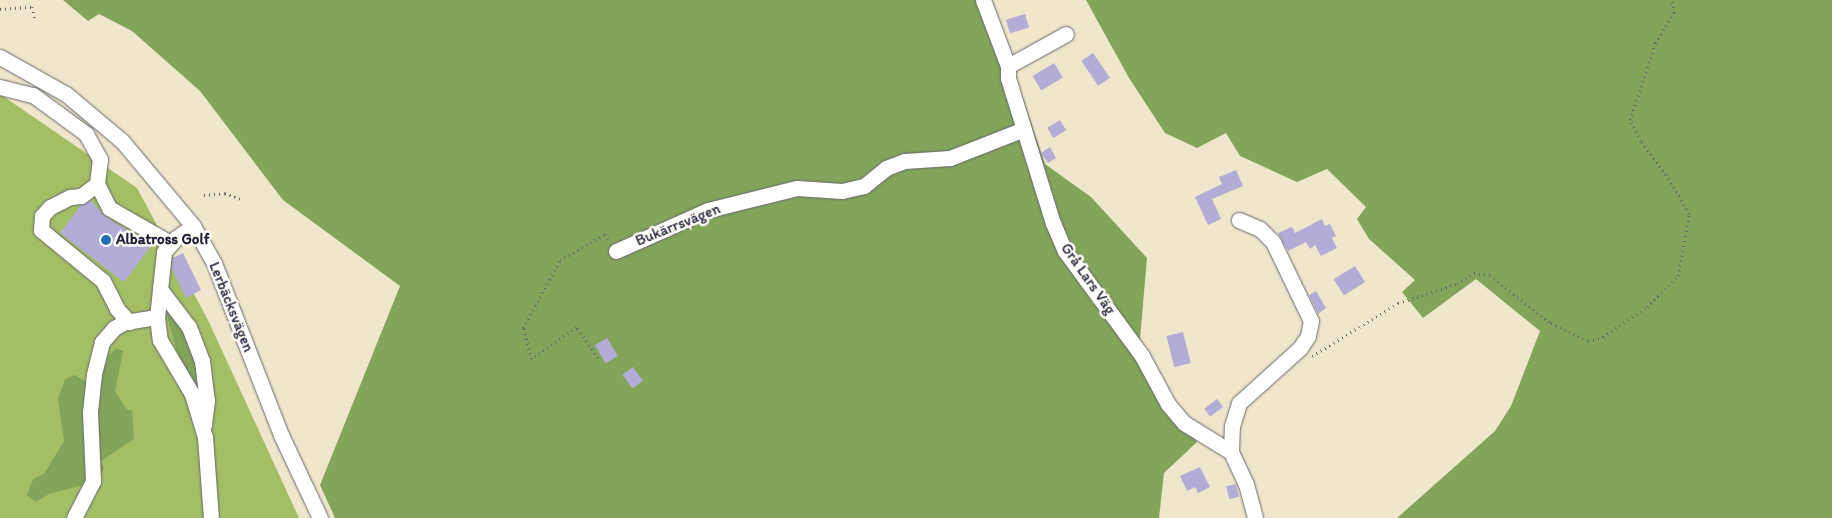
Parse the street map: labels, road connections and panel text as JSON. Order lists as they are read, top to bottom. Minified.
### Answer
{"streets":{"street":["Bukärrsvägen","Grå Lars Väg","Lerbäcksvägen"]},"crossings":[["Bukärrsvägen","Grå Lars Väg"]],"places":["Albatross Golf"]}
